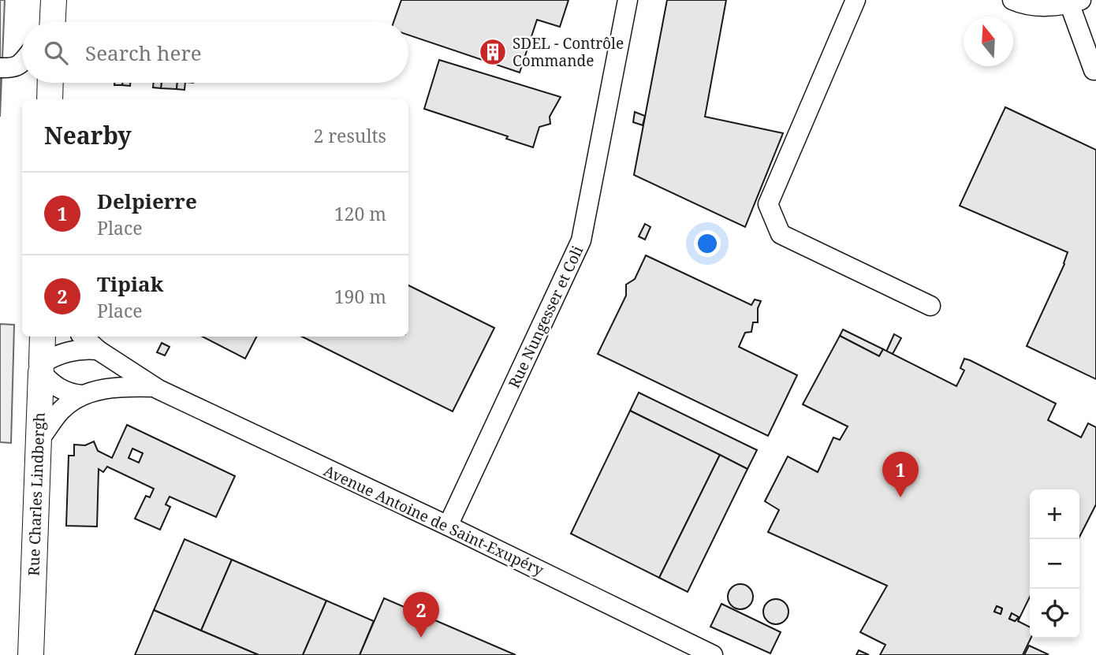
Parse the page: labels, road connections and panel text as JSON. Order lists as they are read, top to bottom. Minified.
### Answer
{"streets":{"main road":["Rue Charles Lindbergh"],"street":["Rue Nungesser et Coli","Avenue Antoine de Saint-Exupéry"]},"crossings":[["Rue Nungesser et Coli","Avenue Antoine de Saint-Exupéry"],["Rue Charles Lindbergh","Avenue Antoine de Saint-Exupéry"]],"places":{"building":["SDEL - Contrôle Commande"]},"north":"top","page":{"search":"Search here","heading":["Nearby","2 results"],"list":[{"mark":"1","name":"Delpierre","note":"Place","value":"120 m"},{"mark":"2","name":"Tipiak","note":"Place","value":"190 m"}],"pins":["1","2"],"map_buttons":["+","−"]}}
